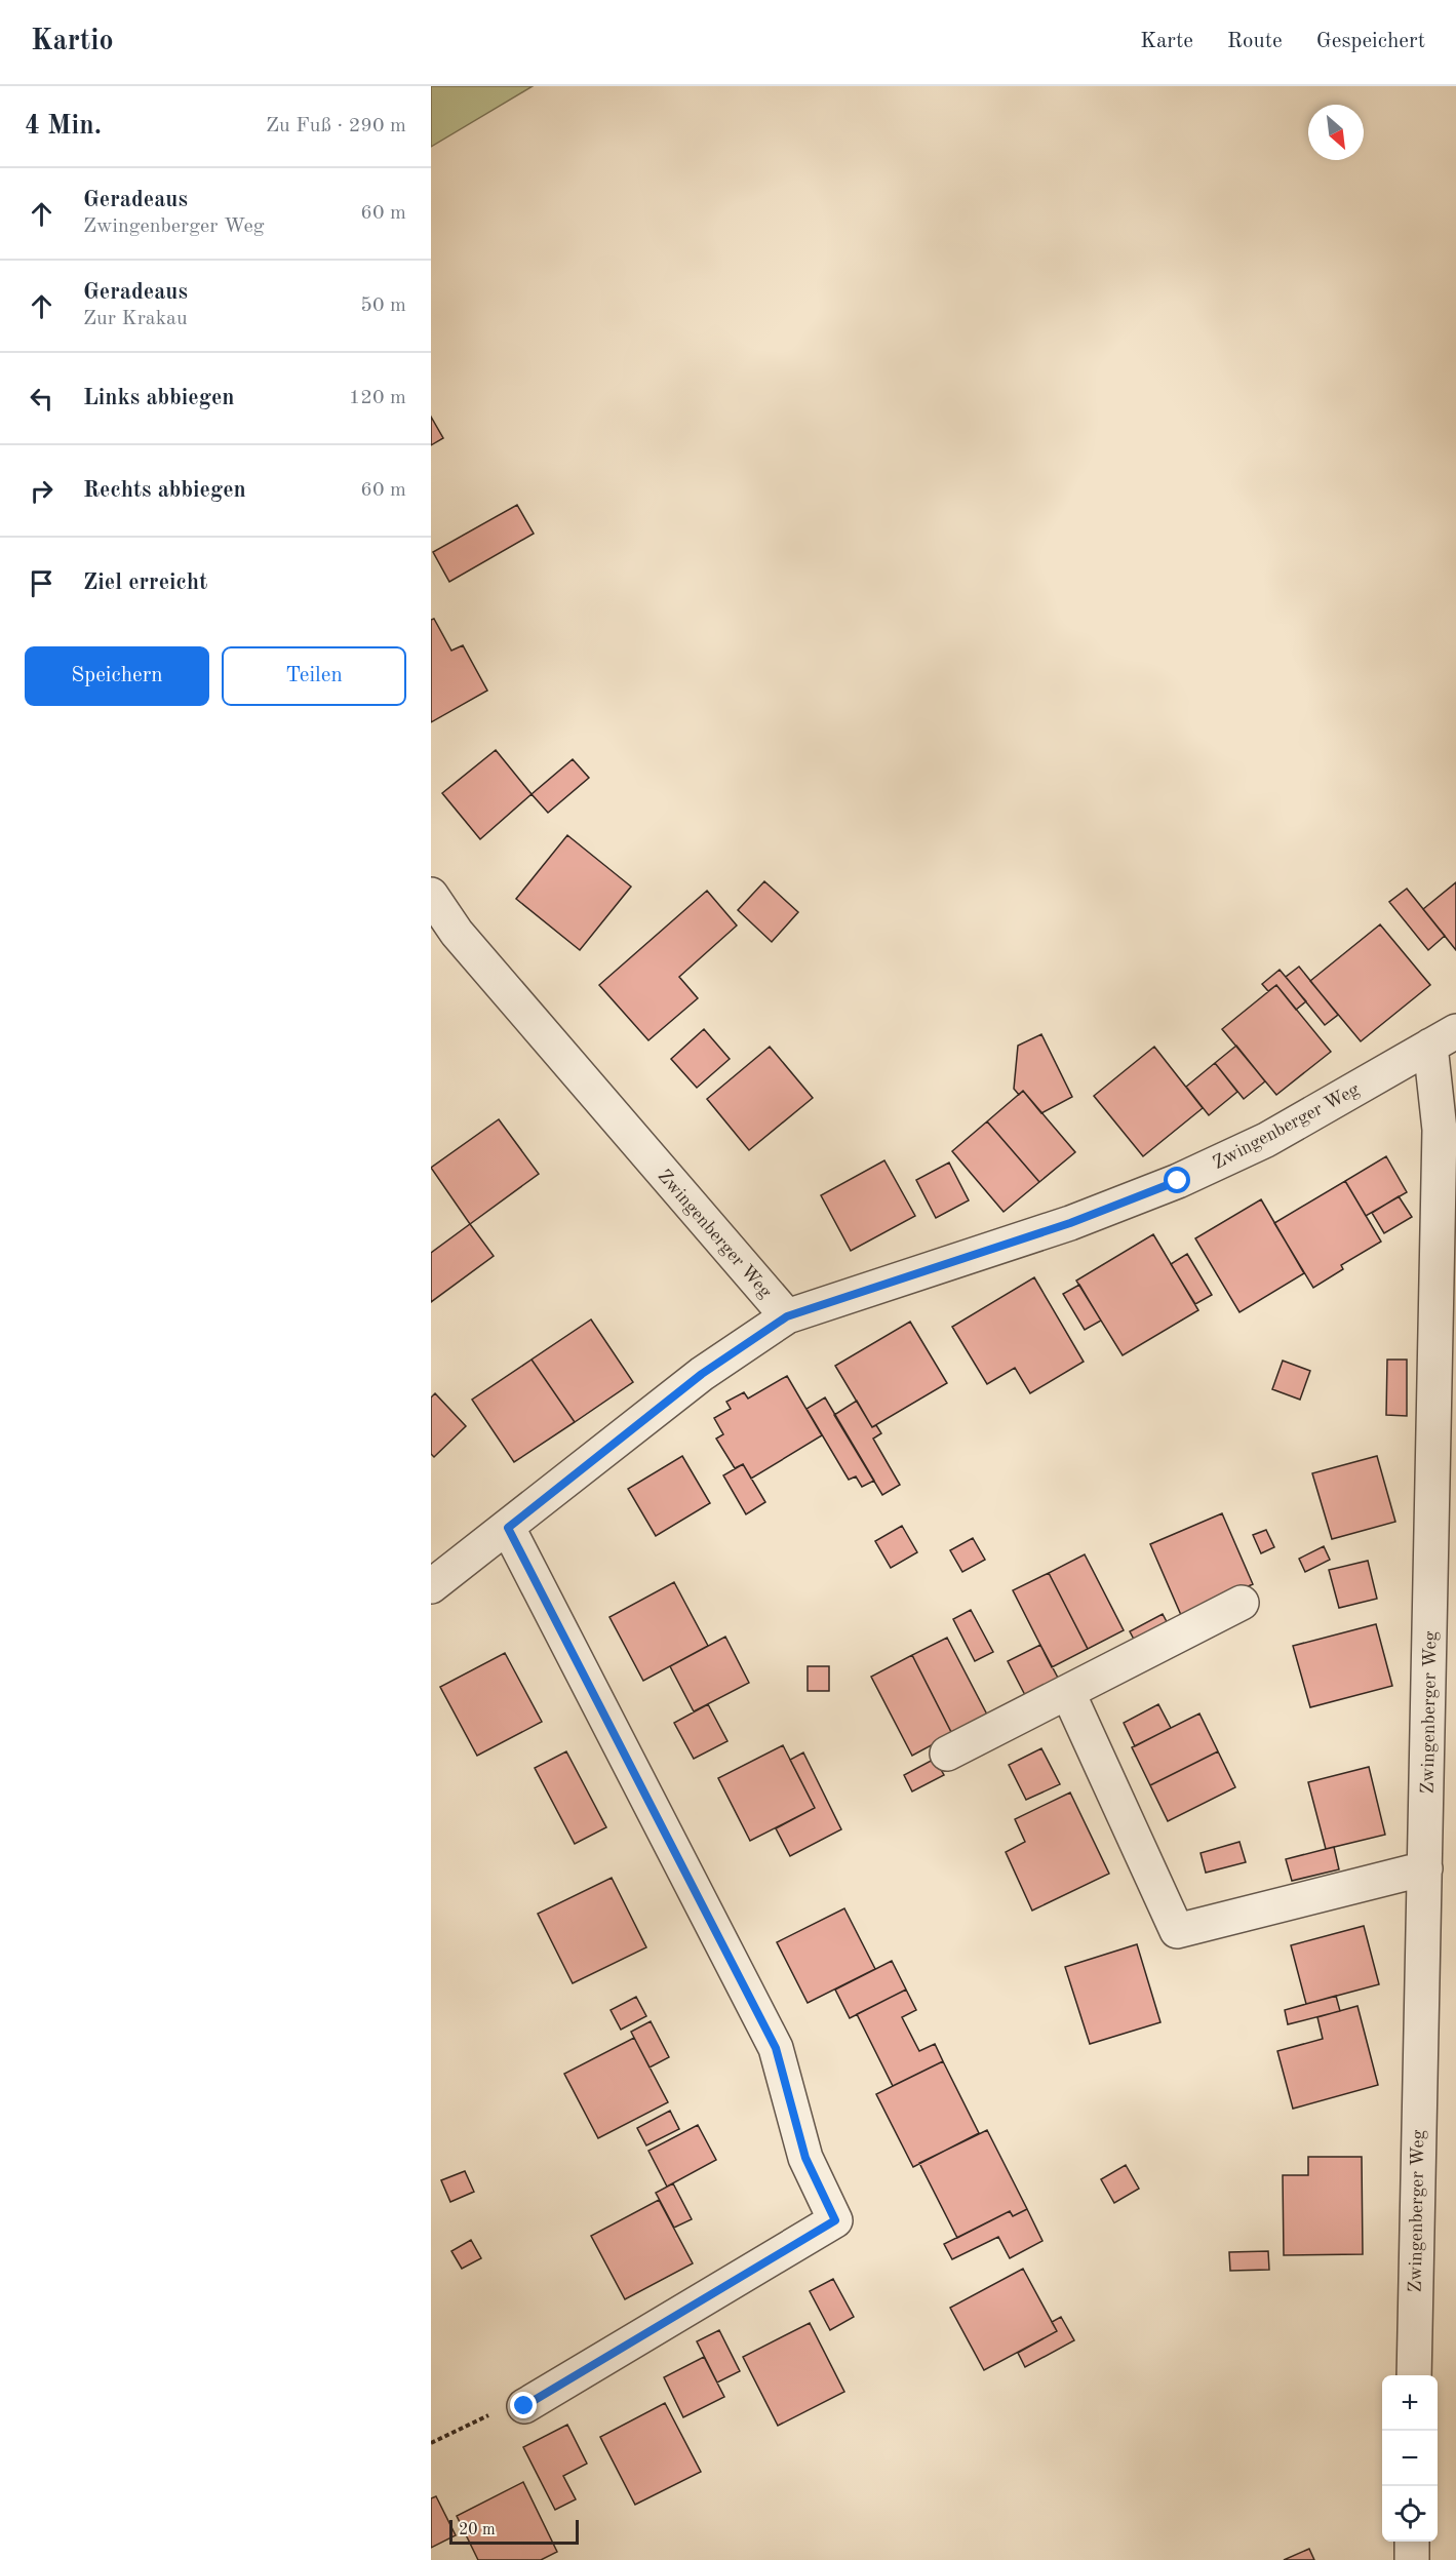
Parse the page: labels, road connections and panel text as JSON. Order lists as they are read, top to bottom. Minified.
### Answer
{"streets":{"street":["Zwingenberger Weg"]},"scale_bar":"20 m","north":"bottom right","page":{"header":"Kartio","nav":["Karte","Route","Gespeichert"],"heading":["4 Min.","Zu Fuß · 290 m"],"list":[["Geradeaus","Zwingenberger Weg","60 m"],["Geradeaus","Zur Krakau","50 m"],["Links abbiegen","120 m"],["Rechts abbiegen","60 m"],"Ziel erreicht"],"buttons":["Speichern","Teilen"],"map_buttons":["+","−"],"scale":"20 m"}}
